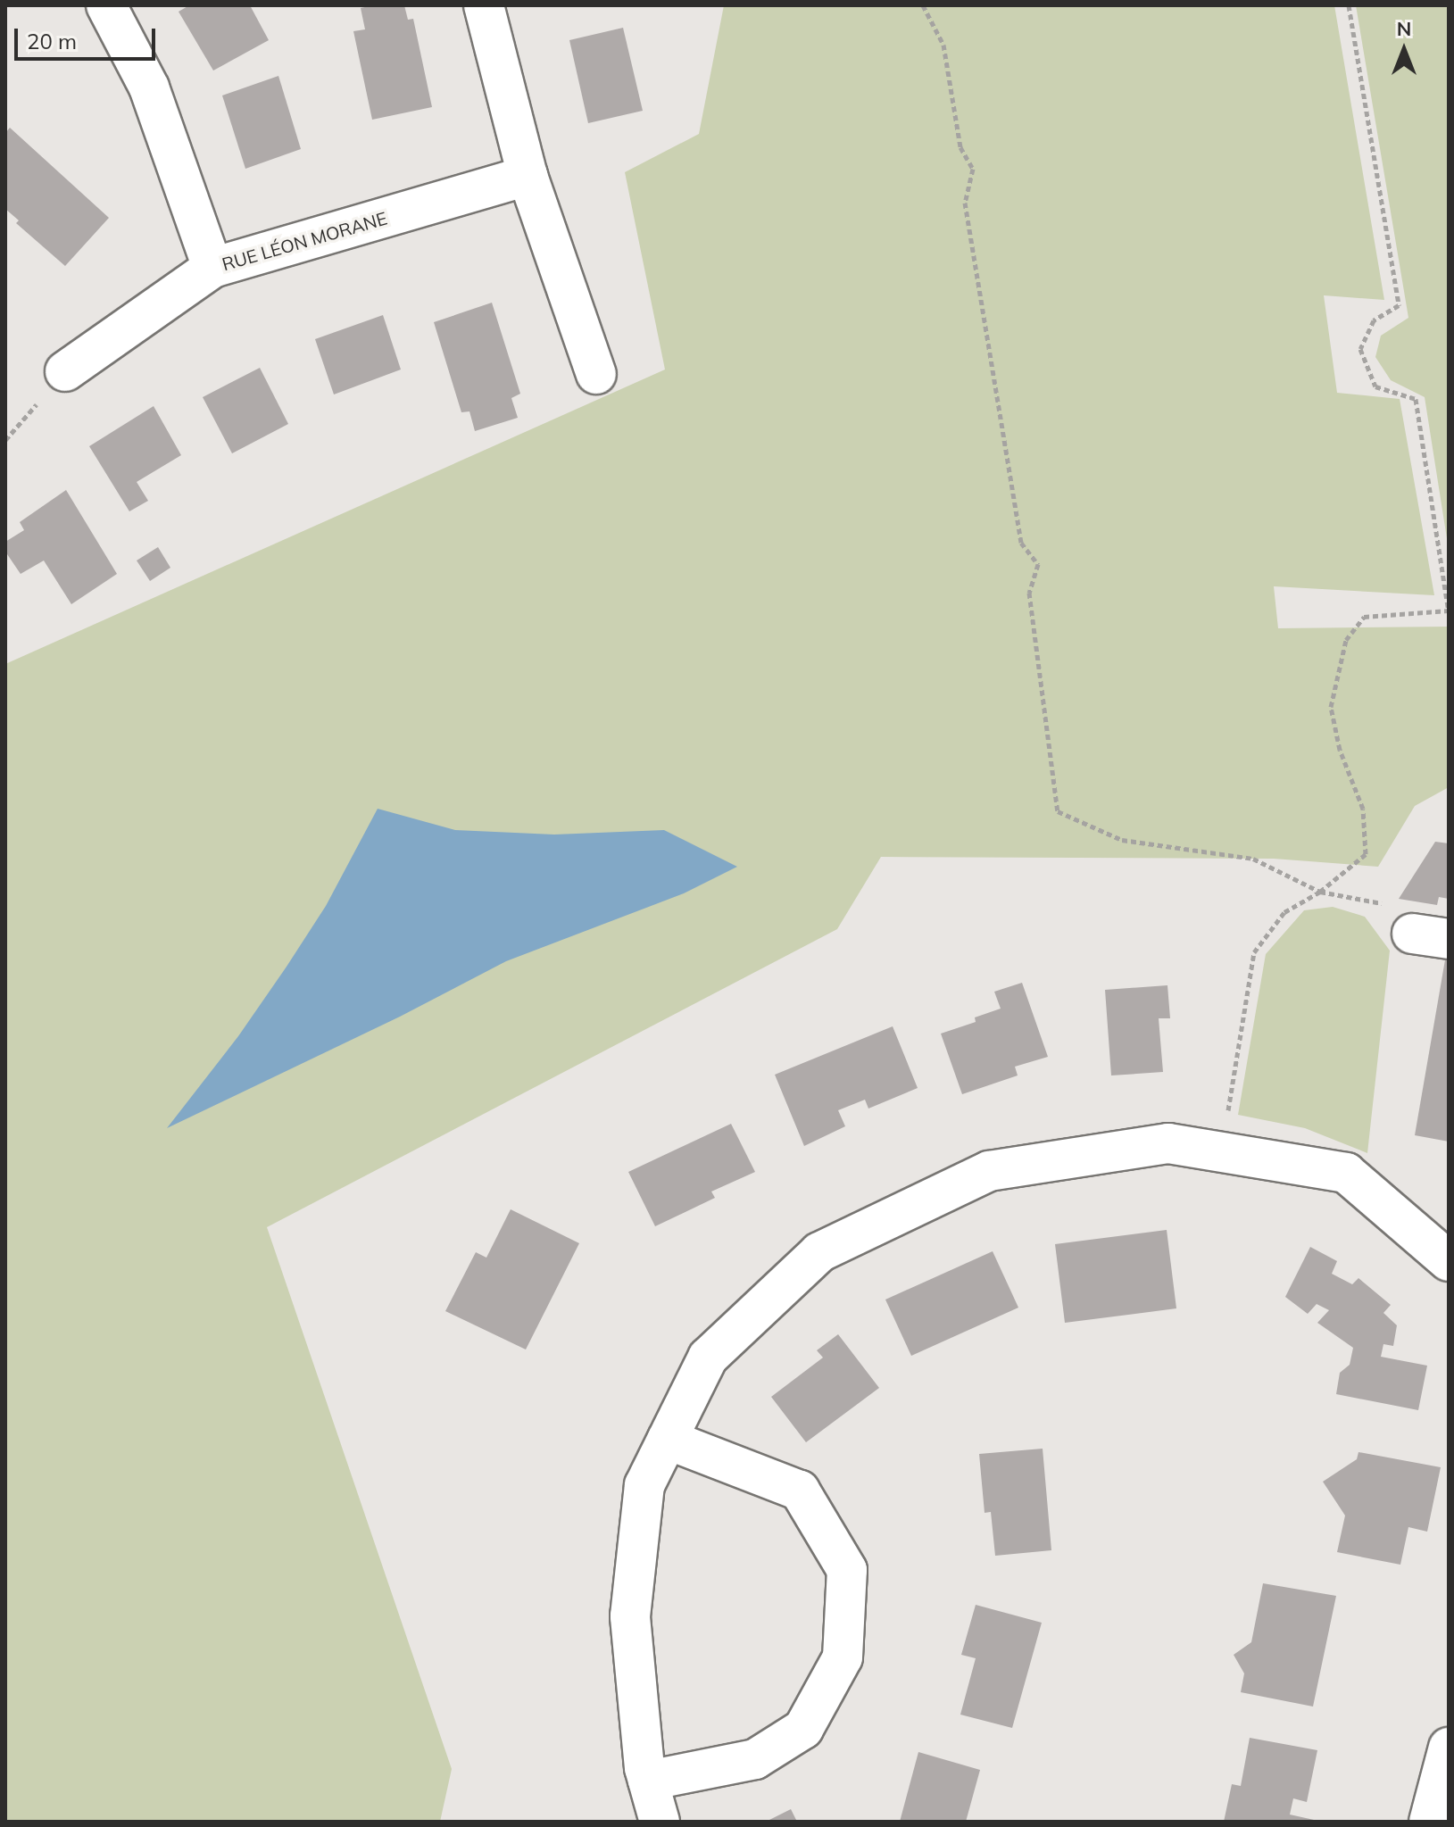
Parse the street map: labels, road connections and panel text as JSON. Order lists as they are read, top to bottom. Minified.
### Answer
{"streets":{"street":["RUE LÉON MORANE"]},"scale_bar":"20 m","north":"top"}
